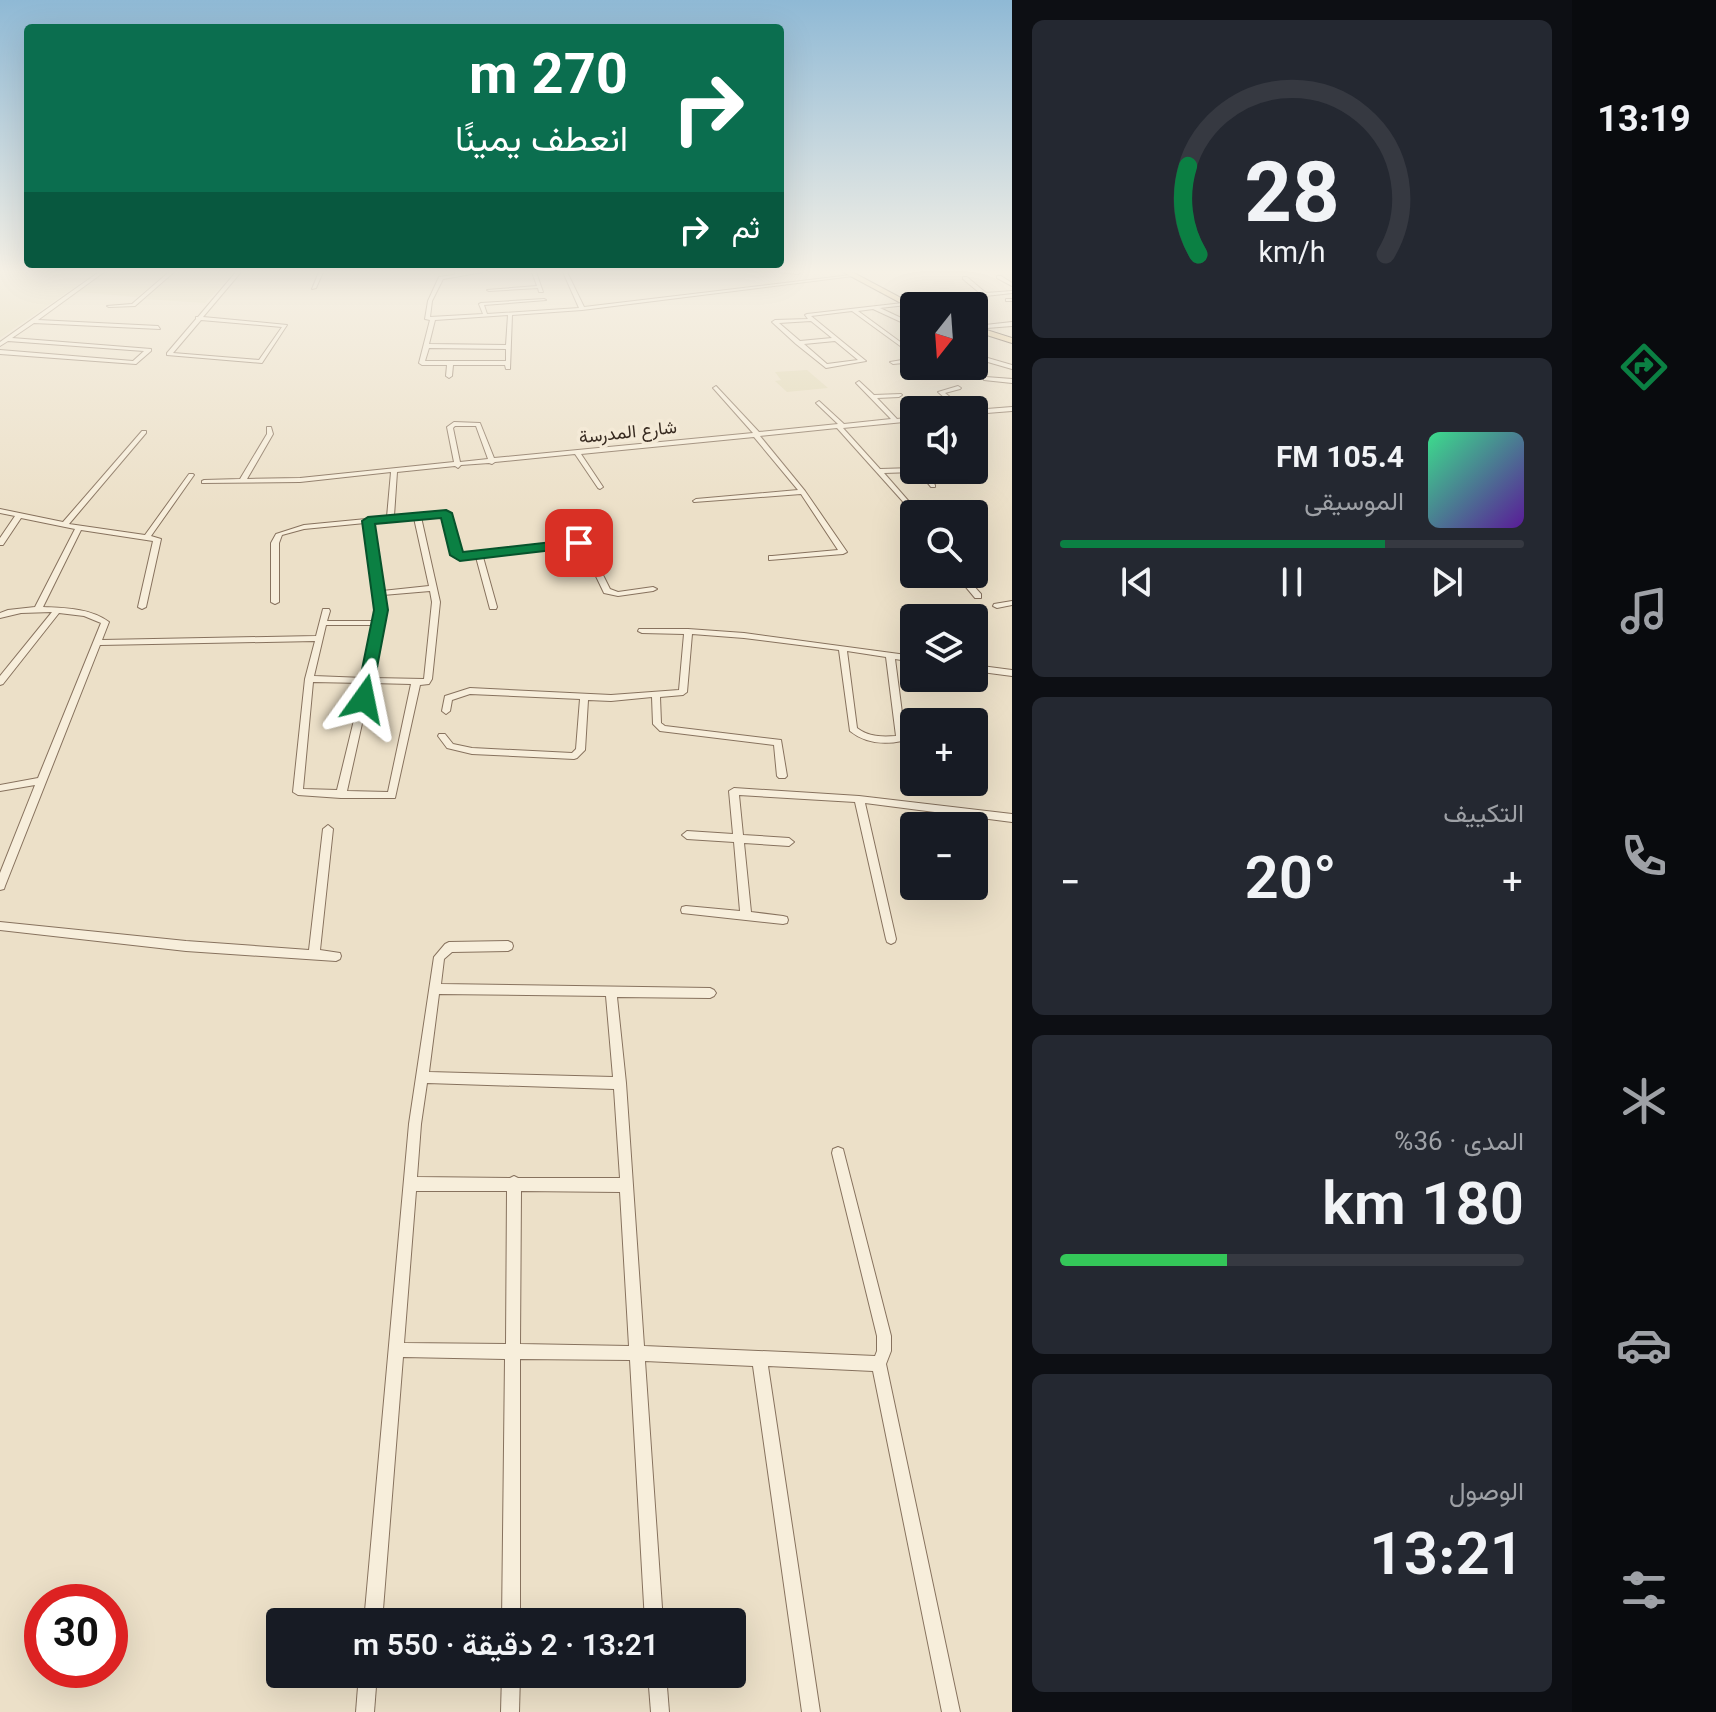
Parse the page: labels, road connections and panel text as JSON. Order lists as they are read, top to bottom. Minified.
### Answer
{"streets":{"street":["شارع المدرسة"]},"north":"bottom","page":{"tabs":"13:19","turn":["270 m","انعطف يمينًا"],"then":"ثم","map_buttons":["+","−"],"song":["105.4 FM","الموسيقى"],"tile":["التكييف",["المدى · 36%","180 km"],["الوصول","13:21"]],"heat":["−","20°","+"],"limit":"30","trip":"13:21 · 2 دقيقة · 550 m","gauge":["28","km/h"]}}
